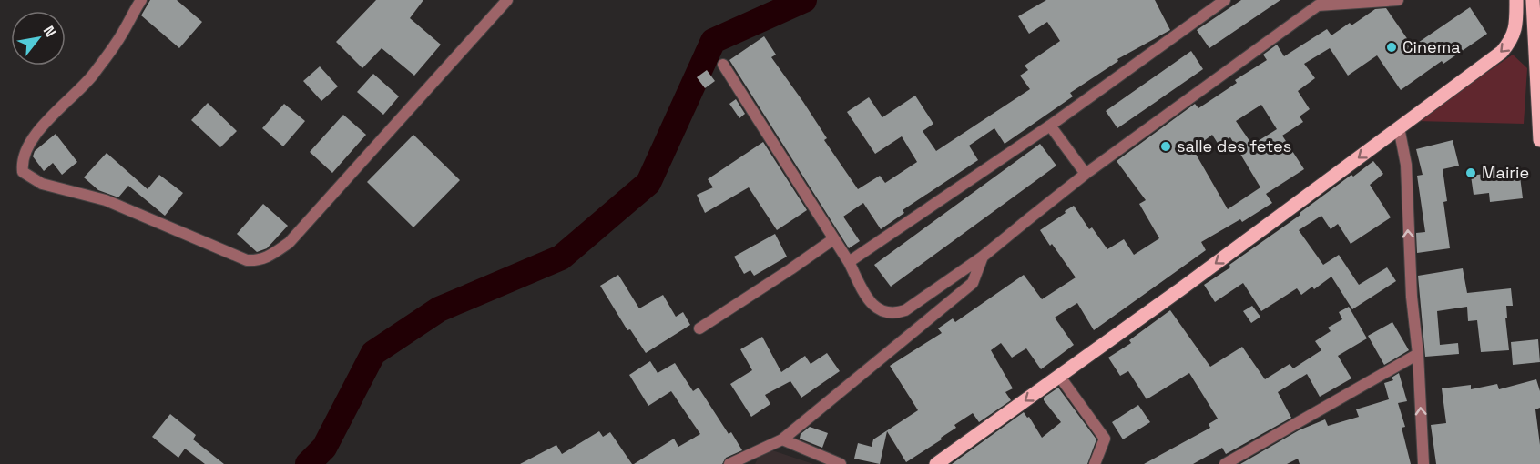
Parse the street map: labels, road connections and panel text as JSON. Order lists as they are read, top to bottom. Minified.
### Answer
{"places":["Cinema","salle des fetes","Mairie"],"north":"top right"}
